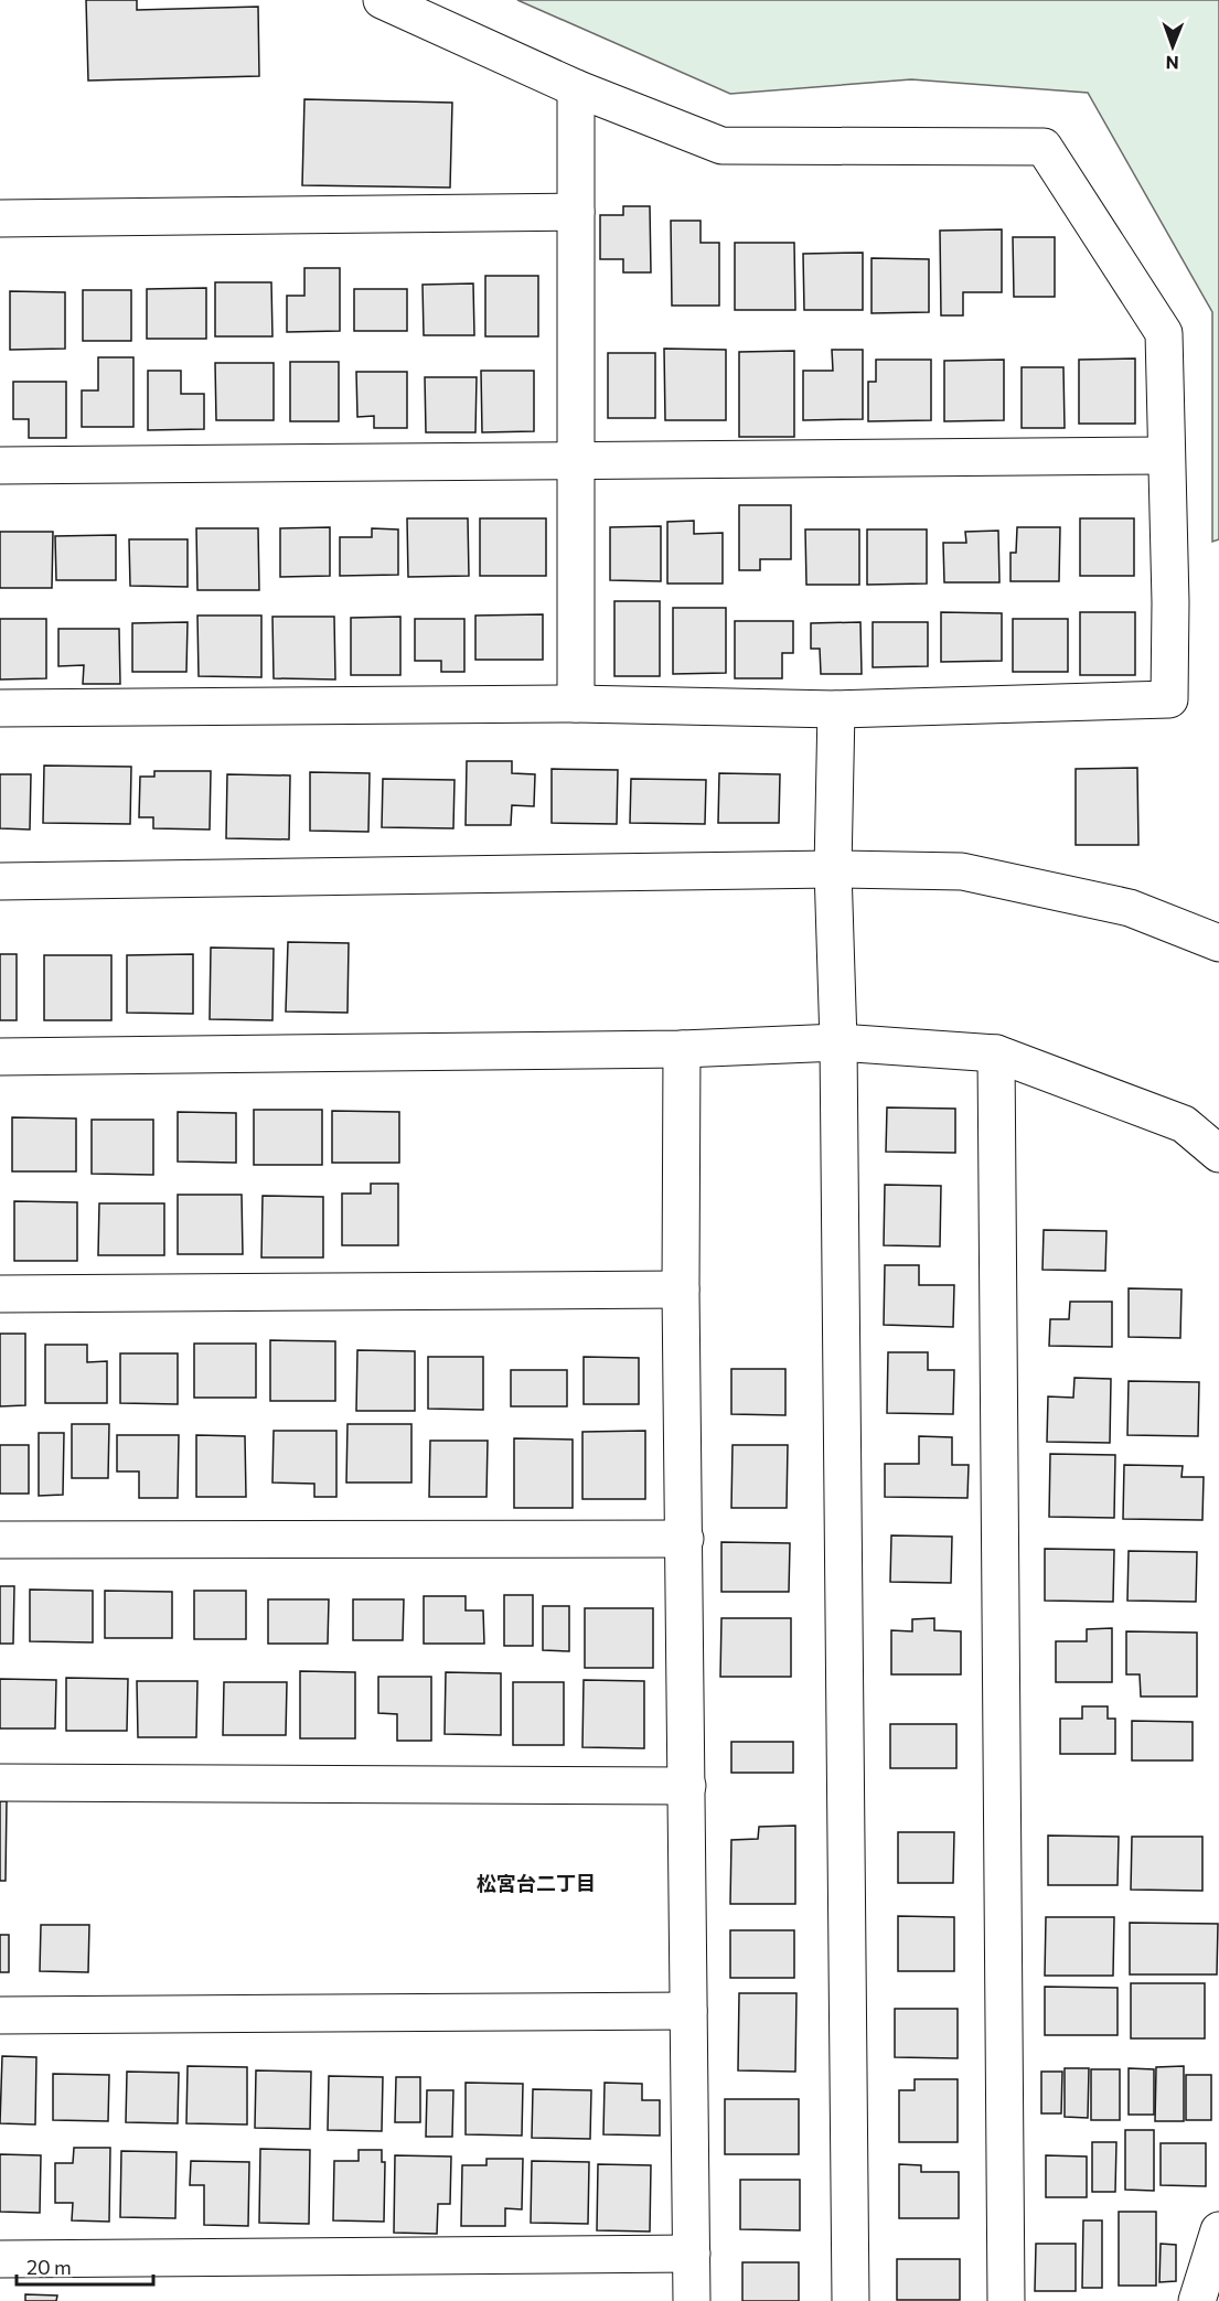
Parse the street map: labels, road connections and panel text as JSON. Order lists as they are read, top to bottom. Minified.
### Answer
{"districts":["松宮台二丁目"],"scale_bar":"20 m","north":"bottom"}
